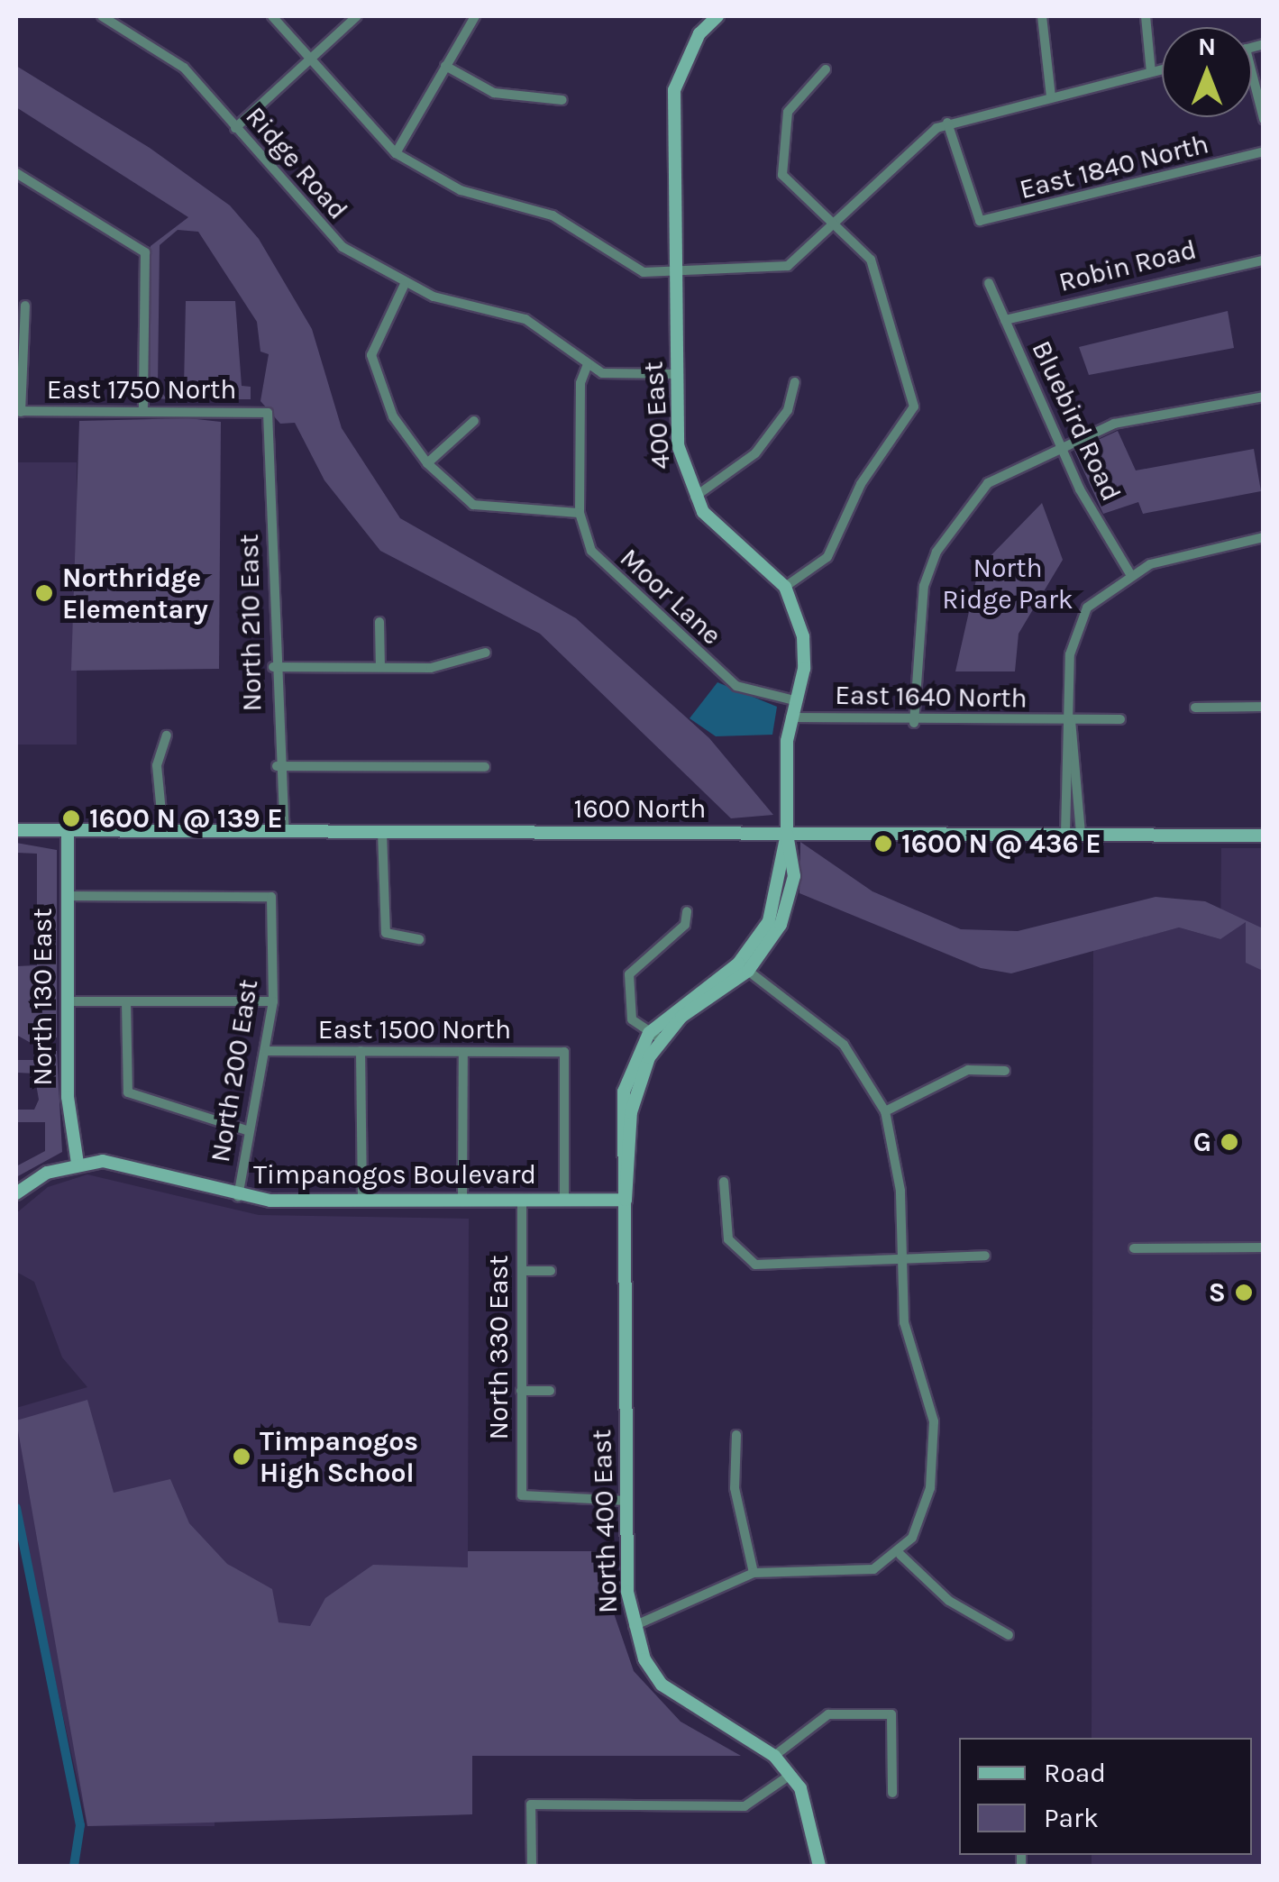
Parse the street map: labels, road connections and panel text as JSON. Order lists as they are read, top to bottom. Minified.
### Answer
{"streets":{"street":["Ridge Road","East 1840 North","Robin Road","East 1750 North","400 East","Bluebird Road","Moor Lane","North 210 East","East 1640 North","1600 North","North 130 East","East 1500 North","North 200 East","Timpanogos Boulevard","North 330 East","North 400 East"]},"crossings":[["Ridge Road","400 East"],["Ridge Road","Moor Lane"],["Robin Road","Bluebird Road"],["East 1750 North","North 210 East"],["400 East","Moor Lane"],["400 East","East 1640 North"],["400 East","1600 North"],["400 East","Timpanogos Boulevard"],["400 East","North 400 East"],["North 210 East","1600 North"],["1600 North","North 130 East"],["North 130 East","North 200 East"],["North 130 East","Timpanogos Boulevard"],["East 1500 North","North 200 East"],["East 1500 North","Timpanogos Boulevard"],["North 200 East","Timpanogos Boulevard"],["Timpanogos Boulevard","North 330 East"],["Timpanogos Boulevard","North 400 East"],["North 330 East","North 400 East"]],"parks":["North Ridge Park"],"places":["Northridge Elementary","1600 N @ 139 E","1600 N @ 436 E","G","S","Timpanogos High School"],"legend":["Road","Park"],"north":"top"}
